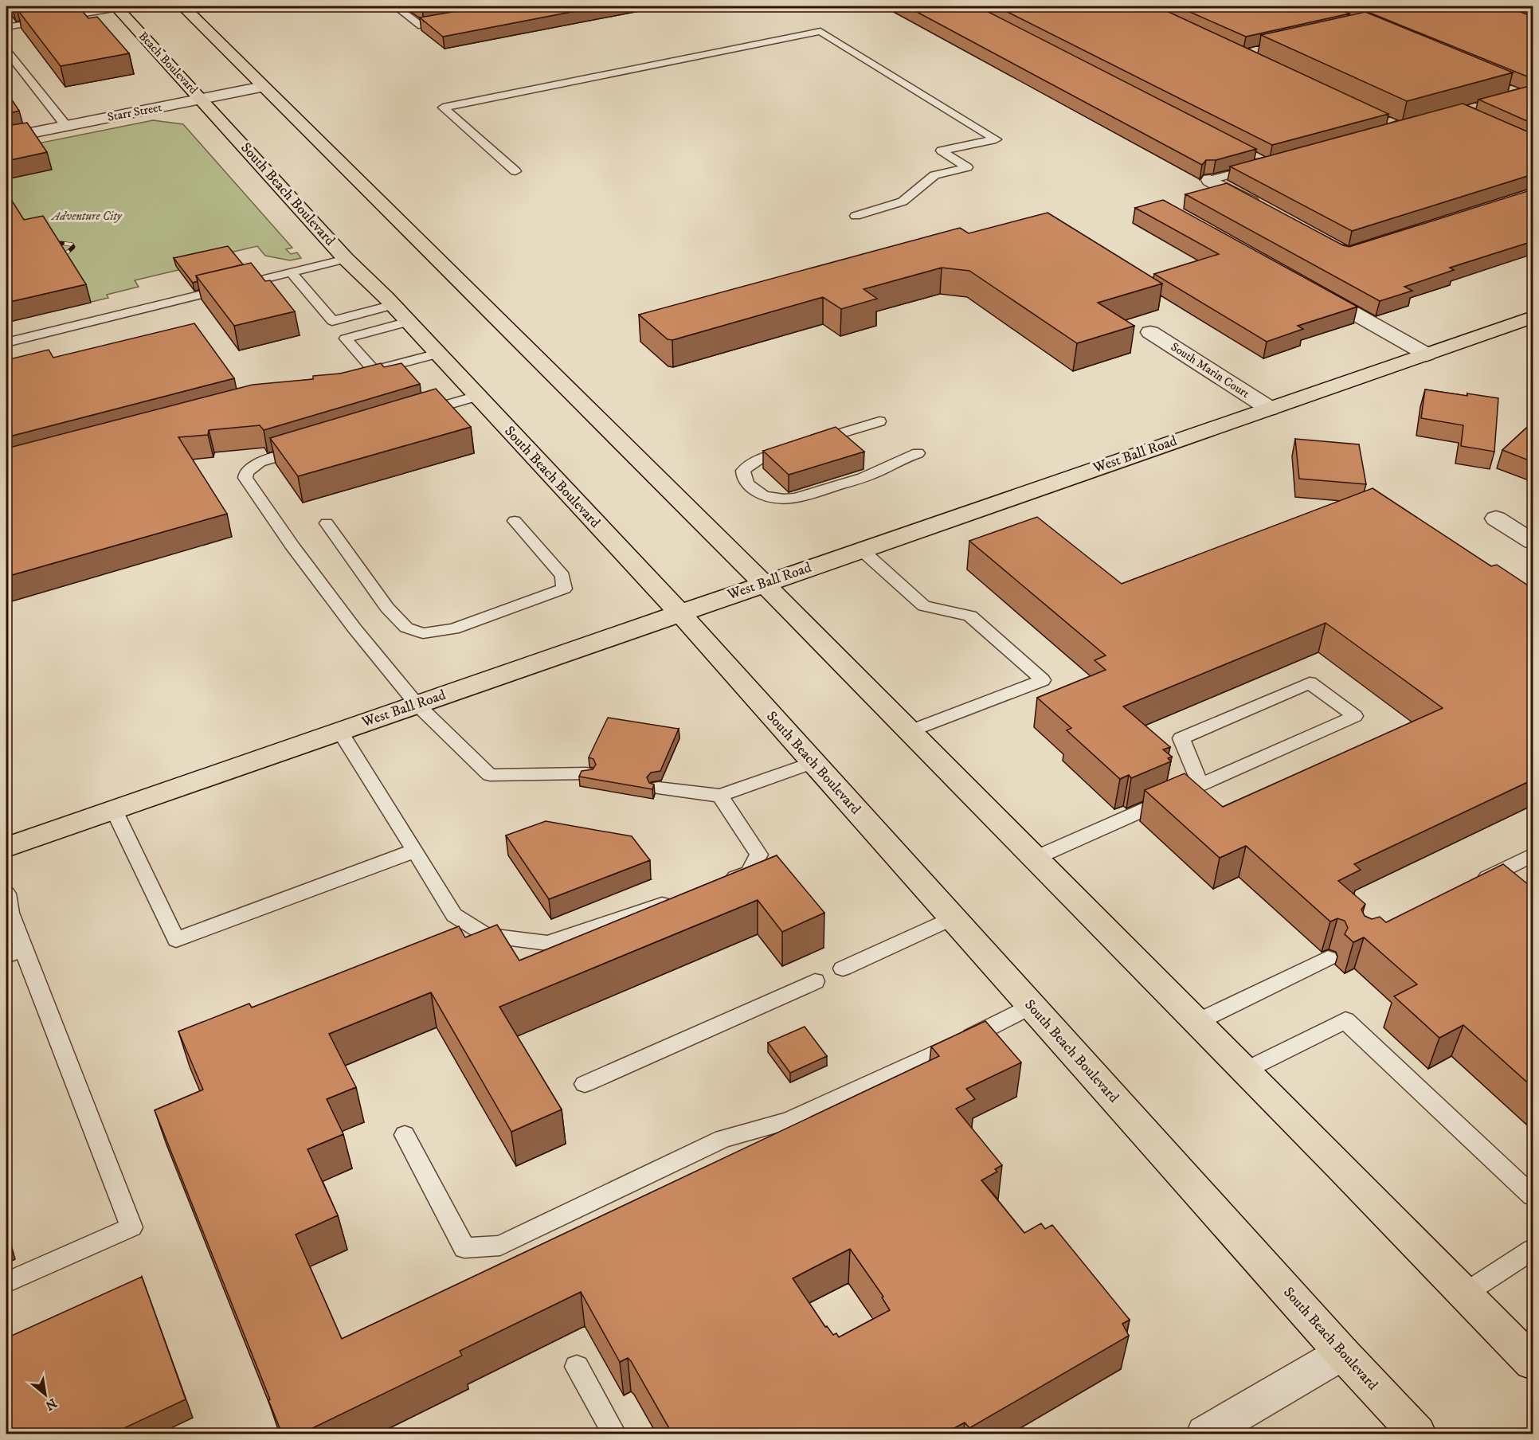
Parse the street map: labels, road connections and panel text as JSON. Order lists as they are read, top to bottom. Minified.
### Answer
{"streets":{"main road":["Beach Boulevard","South Beach Boulevard","West Ball Road"],"street":["Starr Street","South Marin Court"]},"crossings":[["Beach Boulevard","Starr Street"],["Beach Boulevard","South Beach Boulevard"],["Starr Street","South Beach Boulevard"],["South Beach Boulevard","West Ball Road"],["South Marin Court","West Ball Road"]],"parks":["Adventure City"],"north":"bottom right"}
